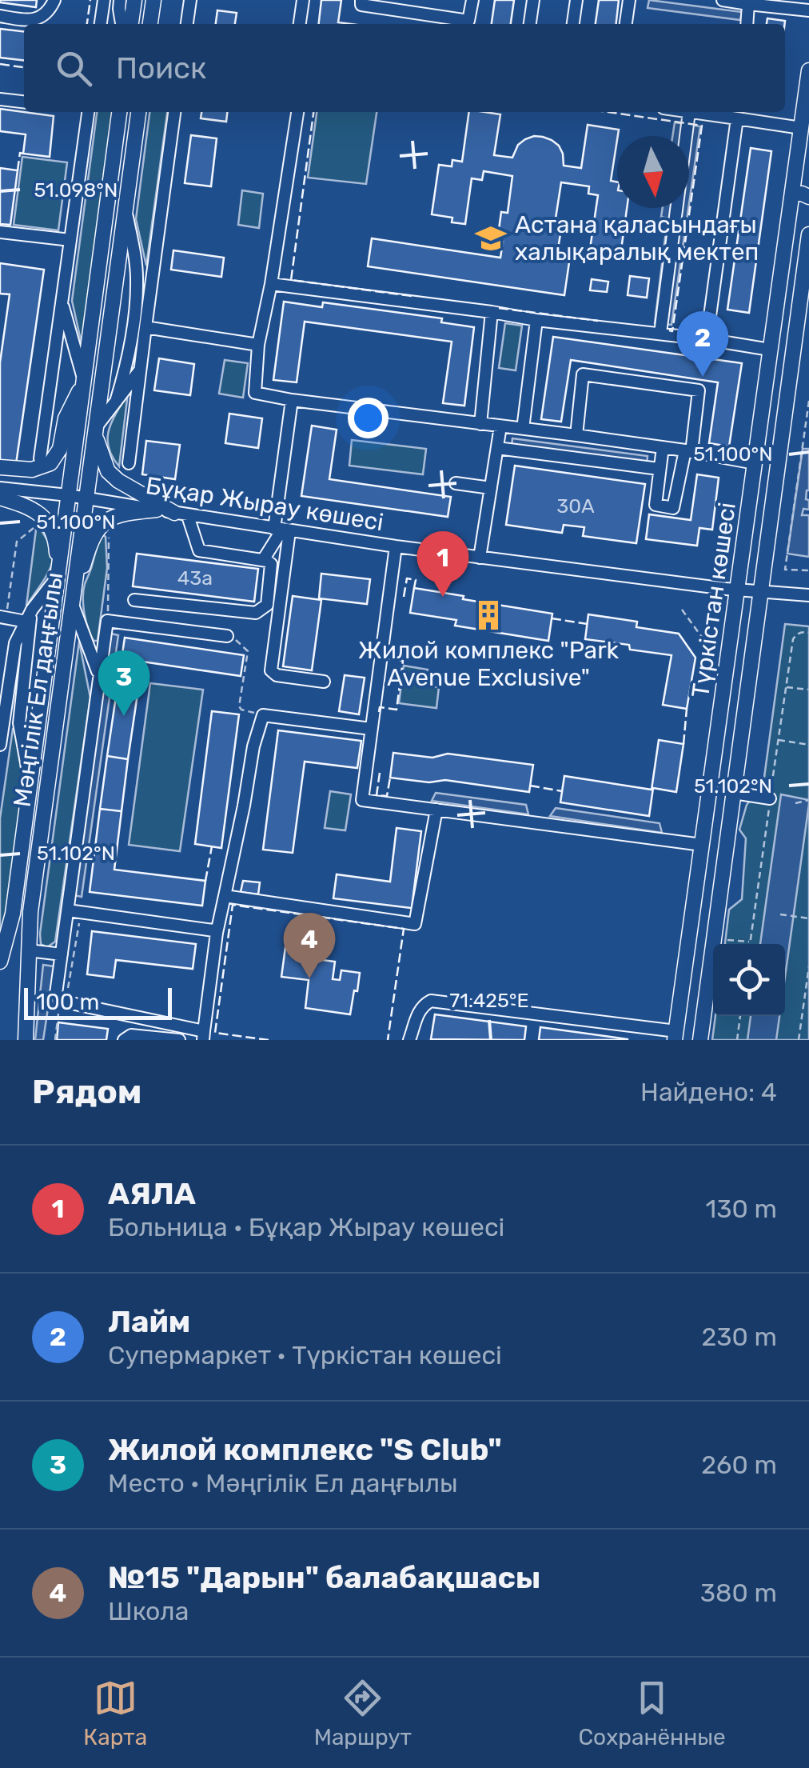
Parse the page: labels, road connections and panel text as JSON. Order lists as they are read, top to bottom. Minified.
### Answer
{"streets":{"main road":["Түркістан көшесі","Мәңгілік Ел даңғылы"],"street":["Бұқар Жырау көшесі"]},"crossings":[["Бұқар Жырау көшесі","Түркістан көшесі"],["Бұқар Жырау көшесі","Мәңгілік Ел даңғылы"]],"places":{"school or university":["Астана қаласындағы халықаралық мектеп"],"building":["Жилой комплекс \"Park Avenue Exclusive\""]},"house_numbers":["30А","43а"],"scale_bar":"100 m","north":"bottom","page":{"search":"Поиск","pins":["2","1","3","4"],"scale":"100 m","heading":["Рядом","Найдено: 4"],"list":[{"mark":"1","name":"АЯЛА","note":"Больница · Бұқар Жырау көшесі","value":"130 m"},{"mark":"2","name":"Лайм","note":"Супермаркет · Түркістан көшесі","value":"230 m"},{"mark":"3","name":"Жилой комплекс \"S Club\"","note":"Место · Мәңгілік Ел даңғылы","value":"260 m"},{"mark":"4","name":"№15 \"Дарын\" балабақшасы","note":"Школа","value":"380 m"}],"nav":["Карта","Маршрут","Сохранённые"]},"coordinates":["51.098°N","51.100°N","51.102°N","71.425°E"]}
